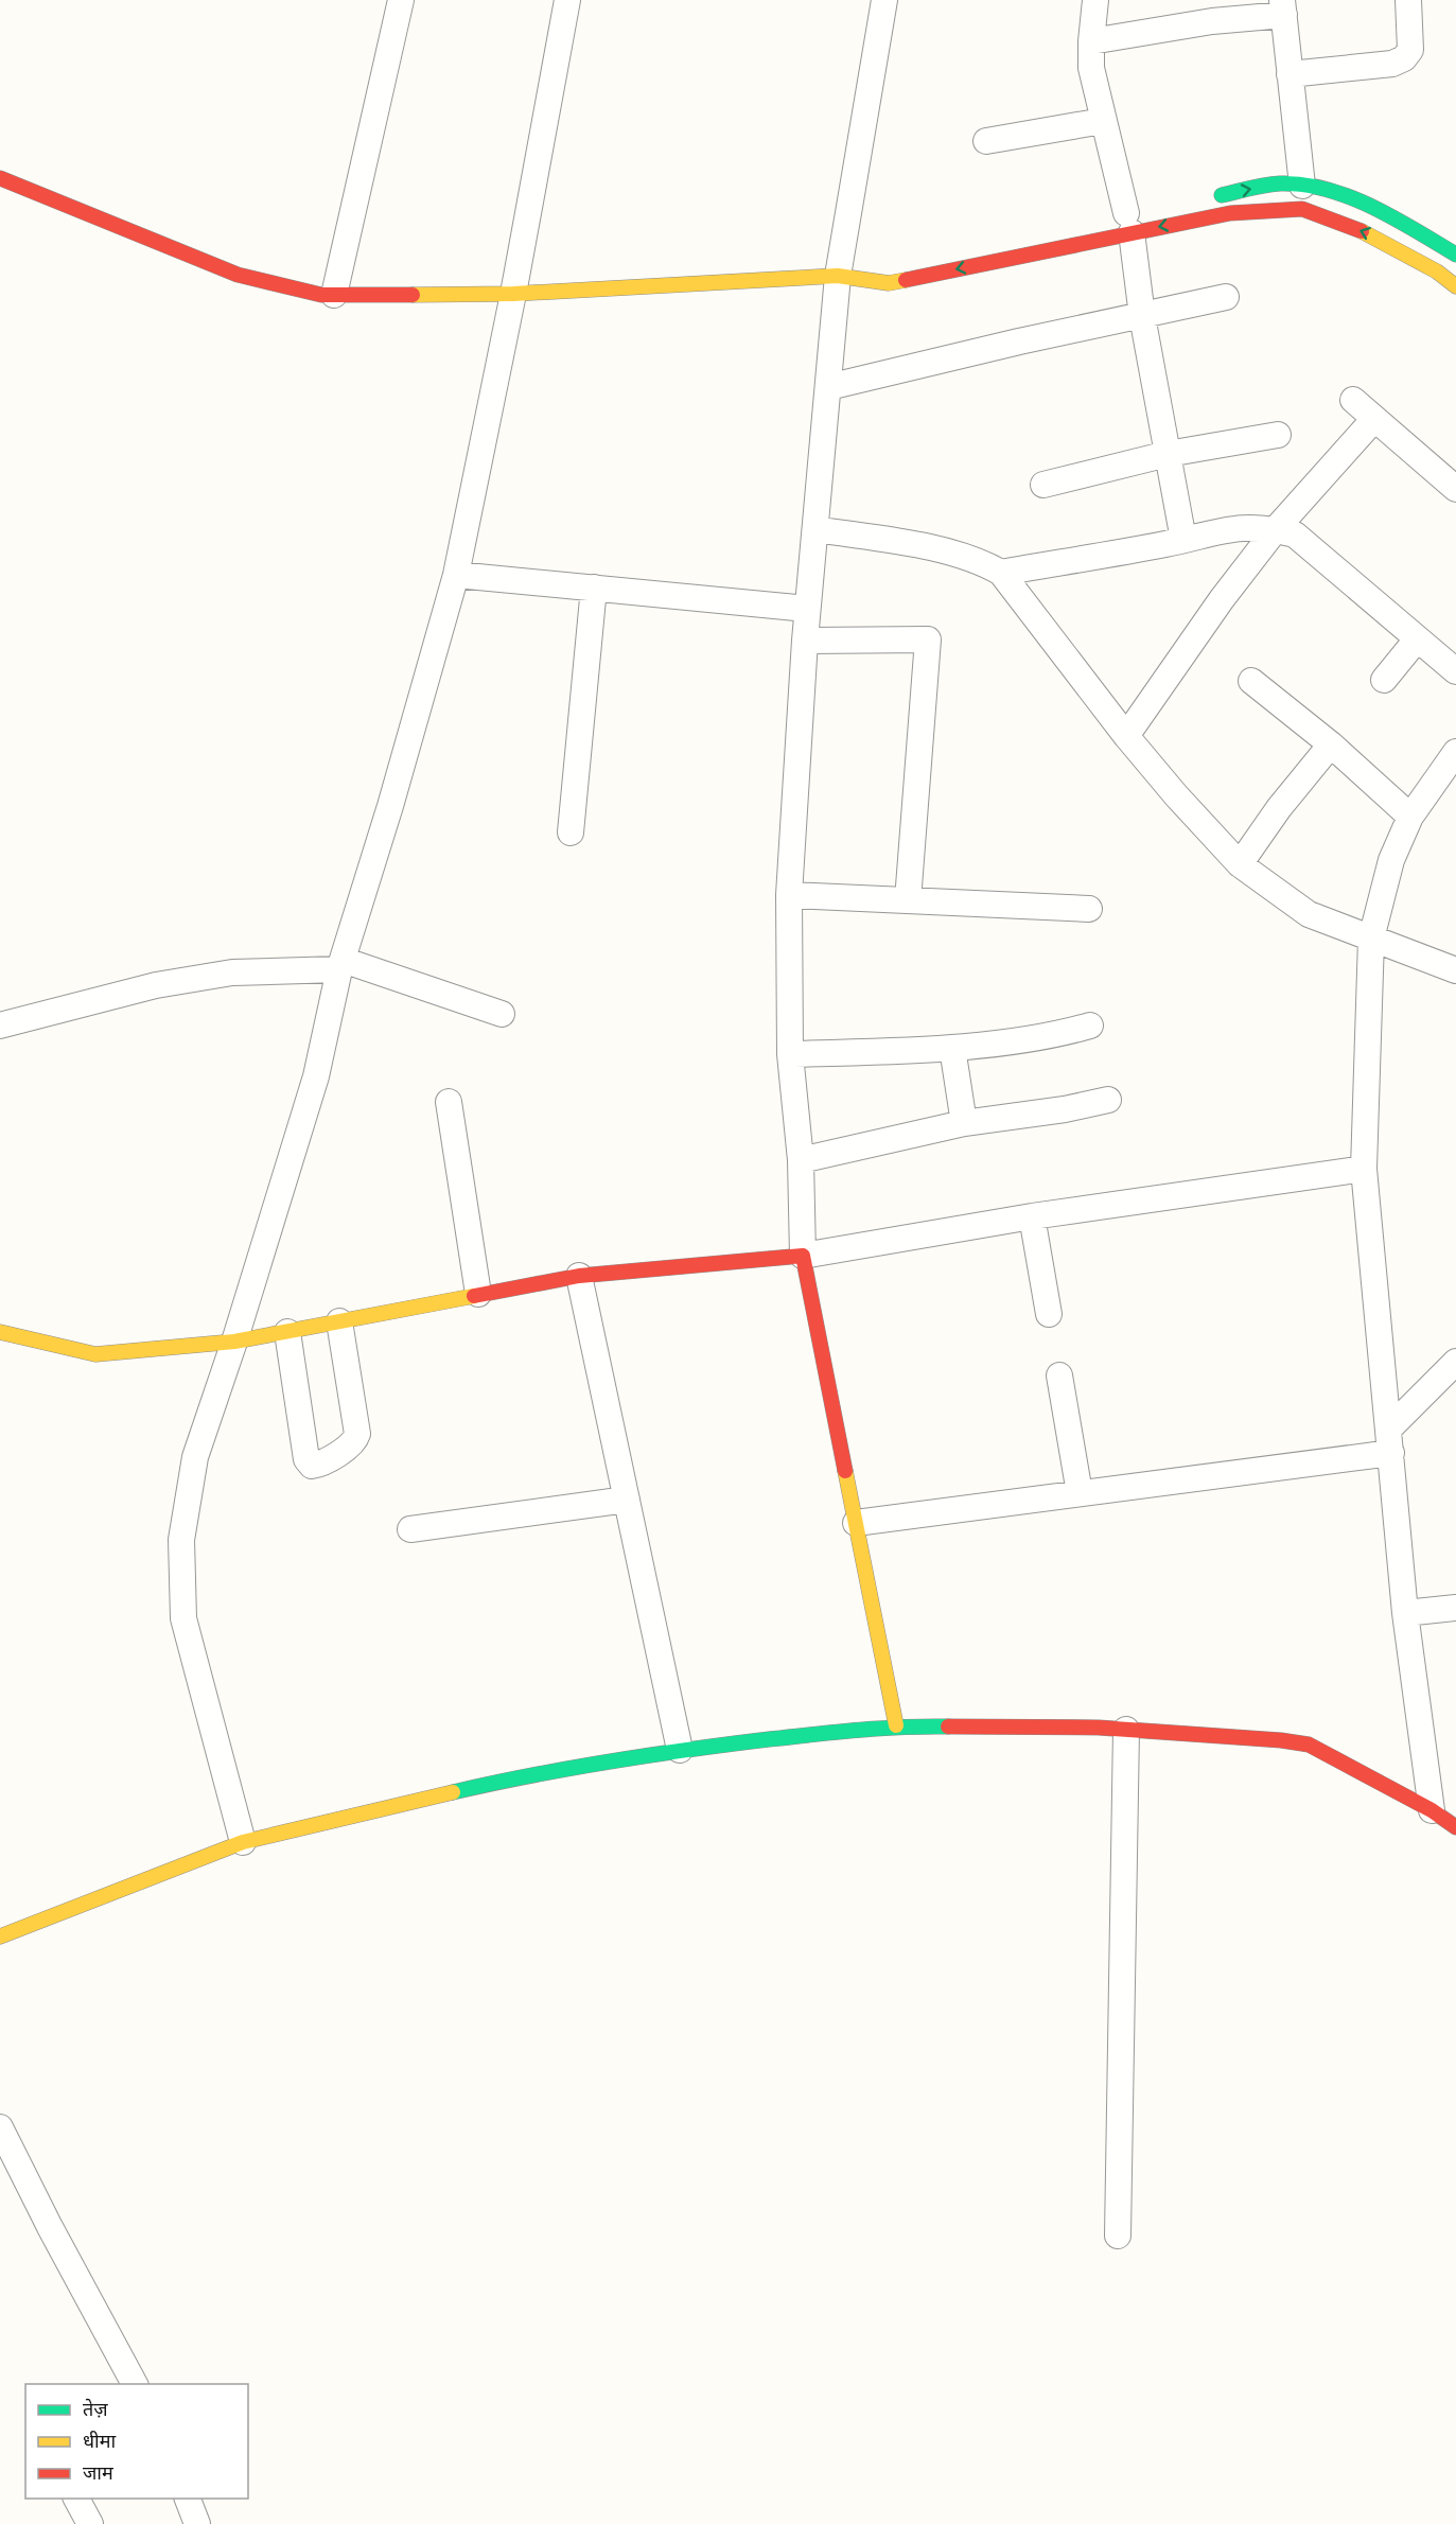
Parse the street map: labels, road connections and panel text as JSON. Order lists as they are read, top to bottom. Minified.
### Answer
{"legend":["तेज़","धीमा","जाम"]}
